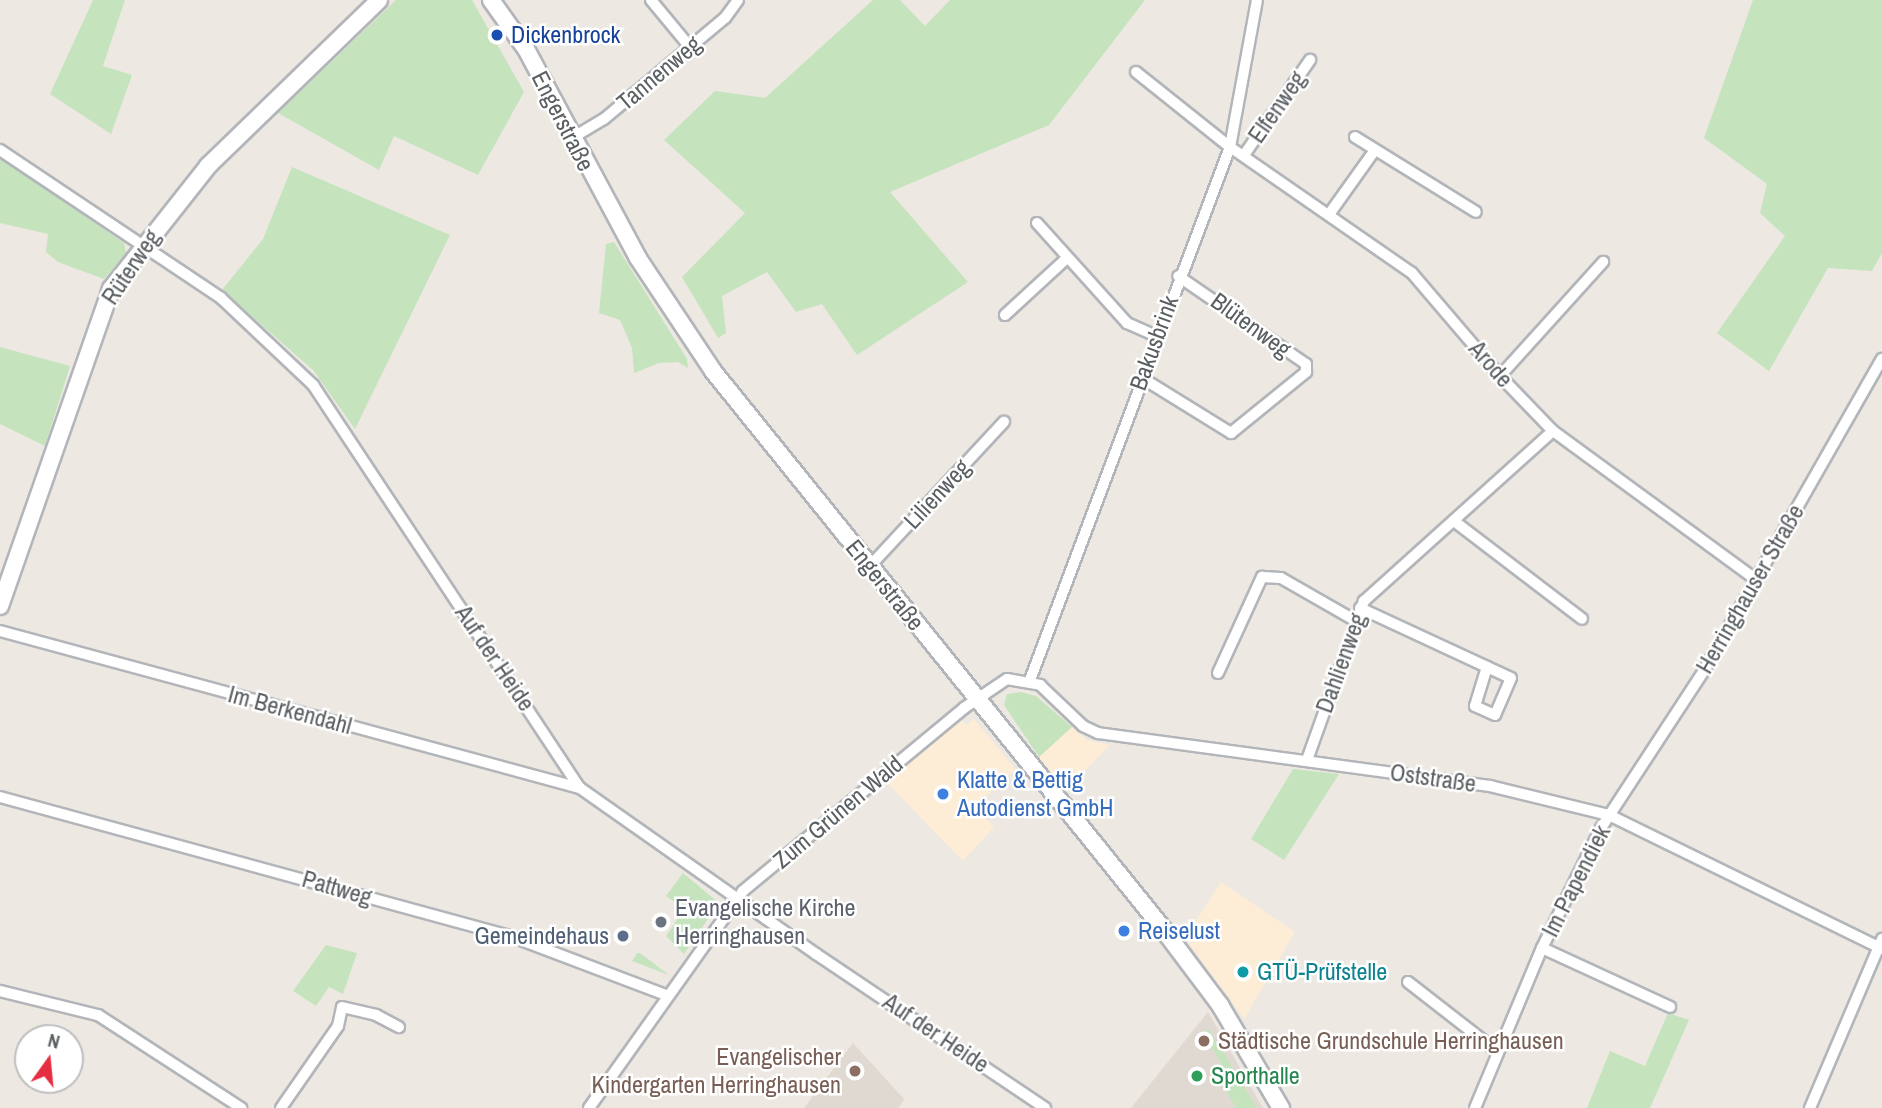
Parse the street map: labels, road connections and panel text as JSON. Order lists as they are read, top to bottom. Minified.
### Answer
{"streets":{"main road":["Engerstraße","Rüterweg"],"street":["Tannenweg","Elfenweg","Blütenweg","Bakusbrink","Arode","Lilienweg","Herringhauser Straße","Auf der Heide","Dahlienweg","Im Berkendahl","Oststraße","Zum Grünen Wald","Im Papendiek","Pattweg"]},"crossings":[["Tannenweg","Engerstraße"],["Elfenweg","Arode"],["Engerstraße","Lilienweg"],["Engerstraße","Zum Grünen Wald"],["Rüterweg","Auf der Heide"],["Blütenweg","Bakusbrink"],["Bakusbrink","Arode"],["Bakusbrink","Oststraße"],["Arode","Herringhauser Straße"],["Arode","Dahlienweg"],["Herringhauser Straße","Oststraße"],["Herringhauser Straße","Im Papendiek"],["Auf der Heide","Im Berkendahl"],["Auf der Heide","Zum Grünen Wald"],["Dahlienweg","Oststraße"],["Oststraße","Im Papendiek"],["Zum Grünen Wald","Pattweg"]],"places":["Dickenbrock","Klatte & Bettig Autodienst GmbH","Evangelische Kirche Herringhausen","Reiselust","Gemeindehaus","GTÜ-Prüfstelle","Städtische Grundschule Herringhausen","Evangelischer Kindergarten Herringhausen","Sporthalle"],"north":"top"}
